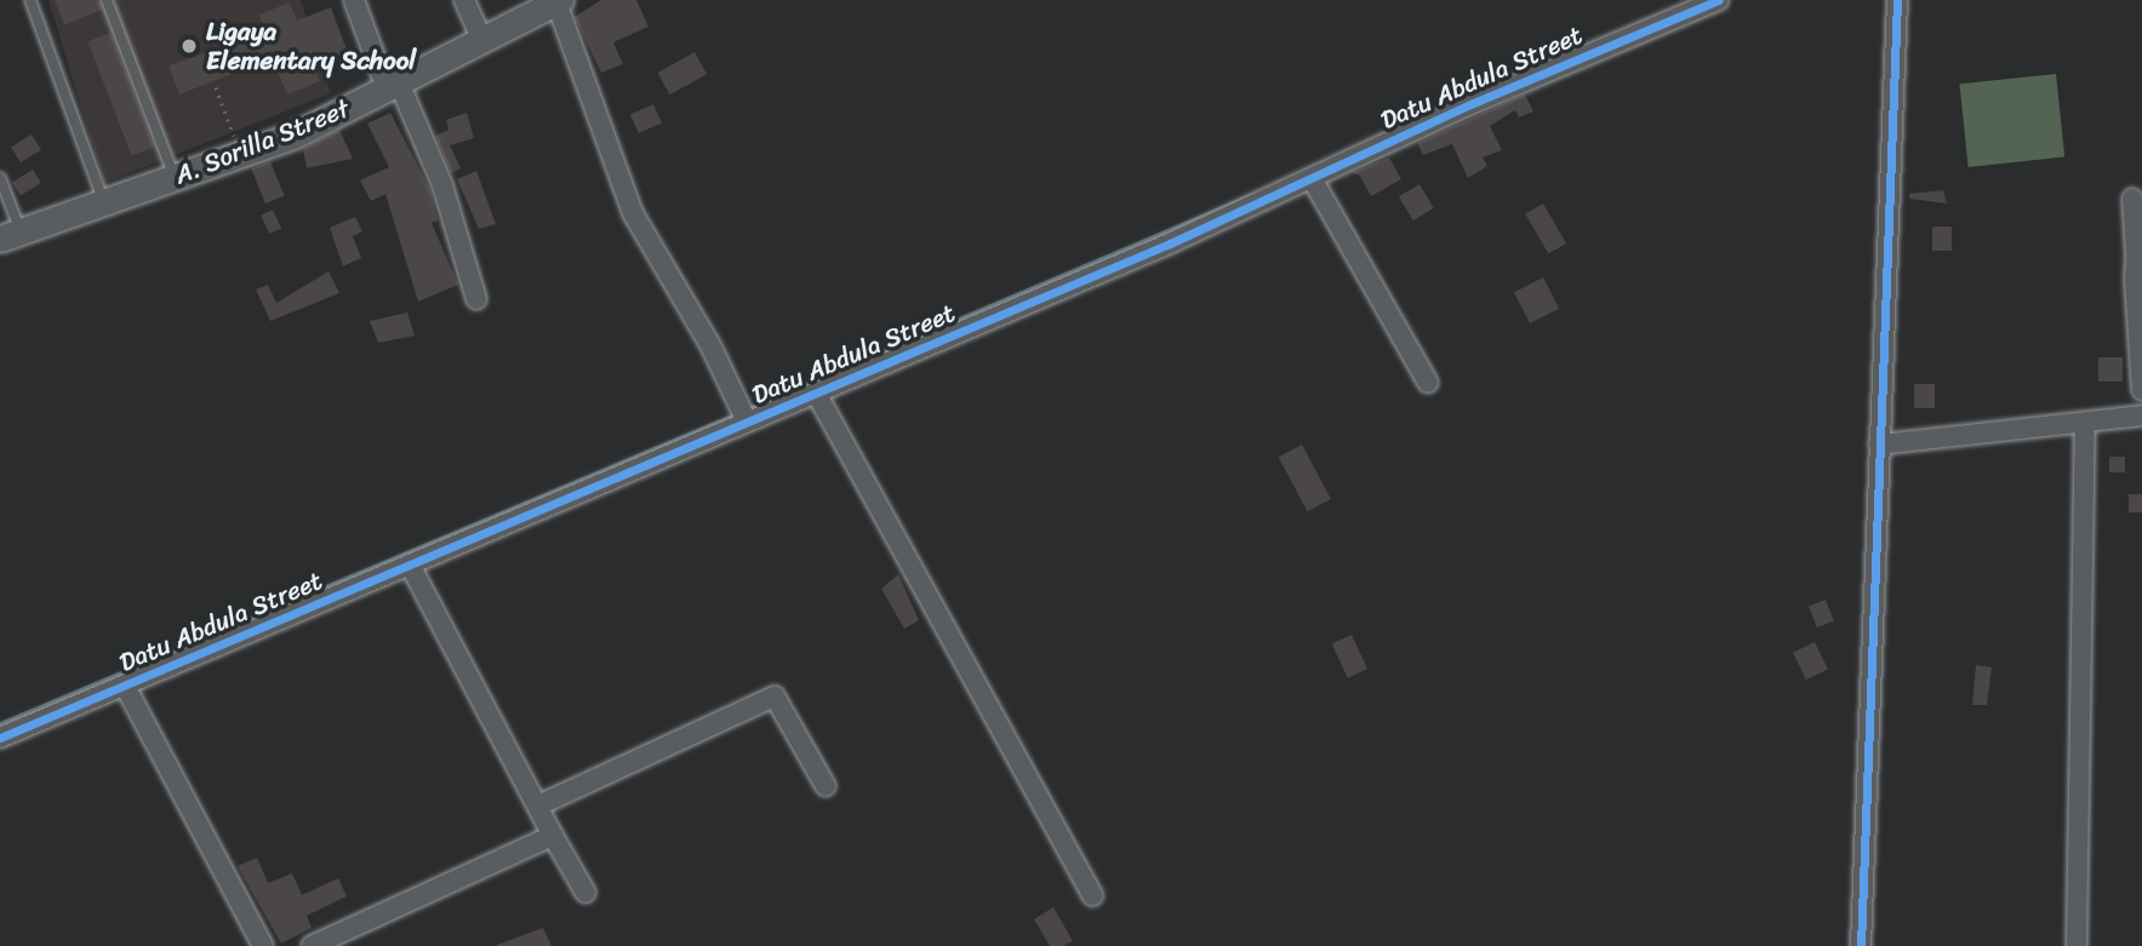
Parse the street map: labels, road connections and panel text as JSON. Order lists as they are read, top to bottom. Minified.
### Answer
{"streets":{"street":["Datu Abdula Street","A. Sorilla Street"]},"places":["Ligaya Elementary School"]}
